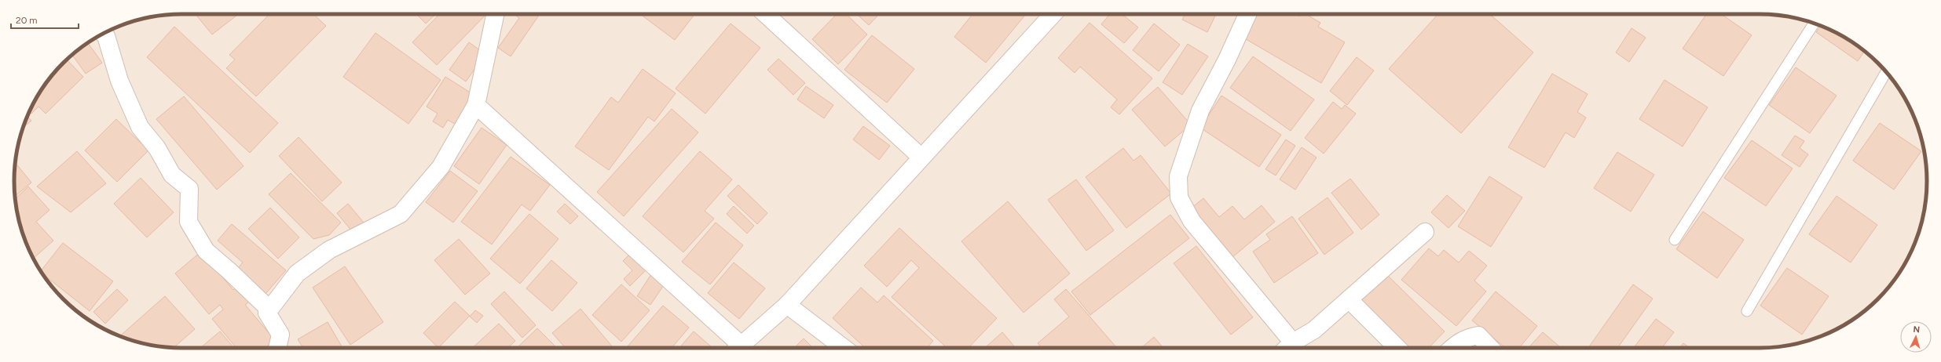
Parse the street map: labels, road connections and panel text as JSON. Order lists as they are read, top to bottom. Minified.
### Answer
{"scale_bar":"20 m","north":"top"}
